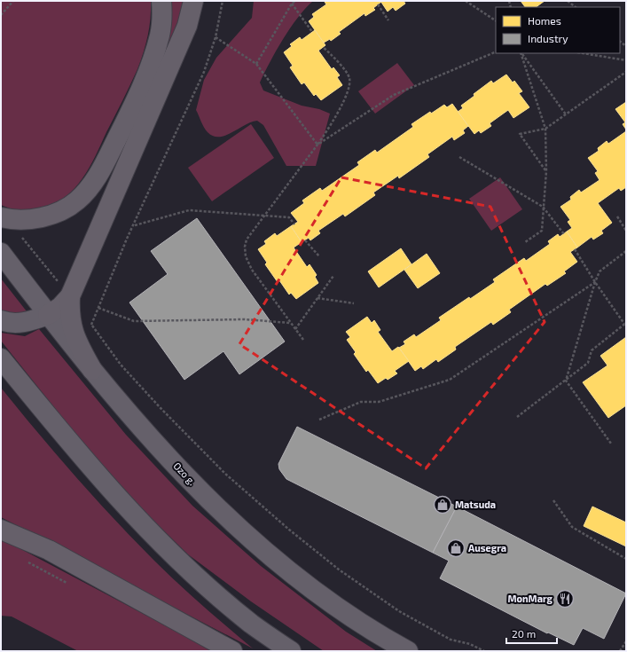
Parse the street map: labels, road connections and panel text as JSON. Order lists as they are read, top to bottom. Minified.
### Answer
{"streets":{"main road":["Ozo g."]},"places":{"shop":["Matsuda","Ausegra"],"restaurant":["MonMarg"]},"legend":["Homes","Industry"],"scale_bar":"20 m"}
